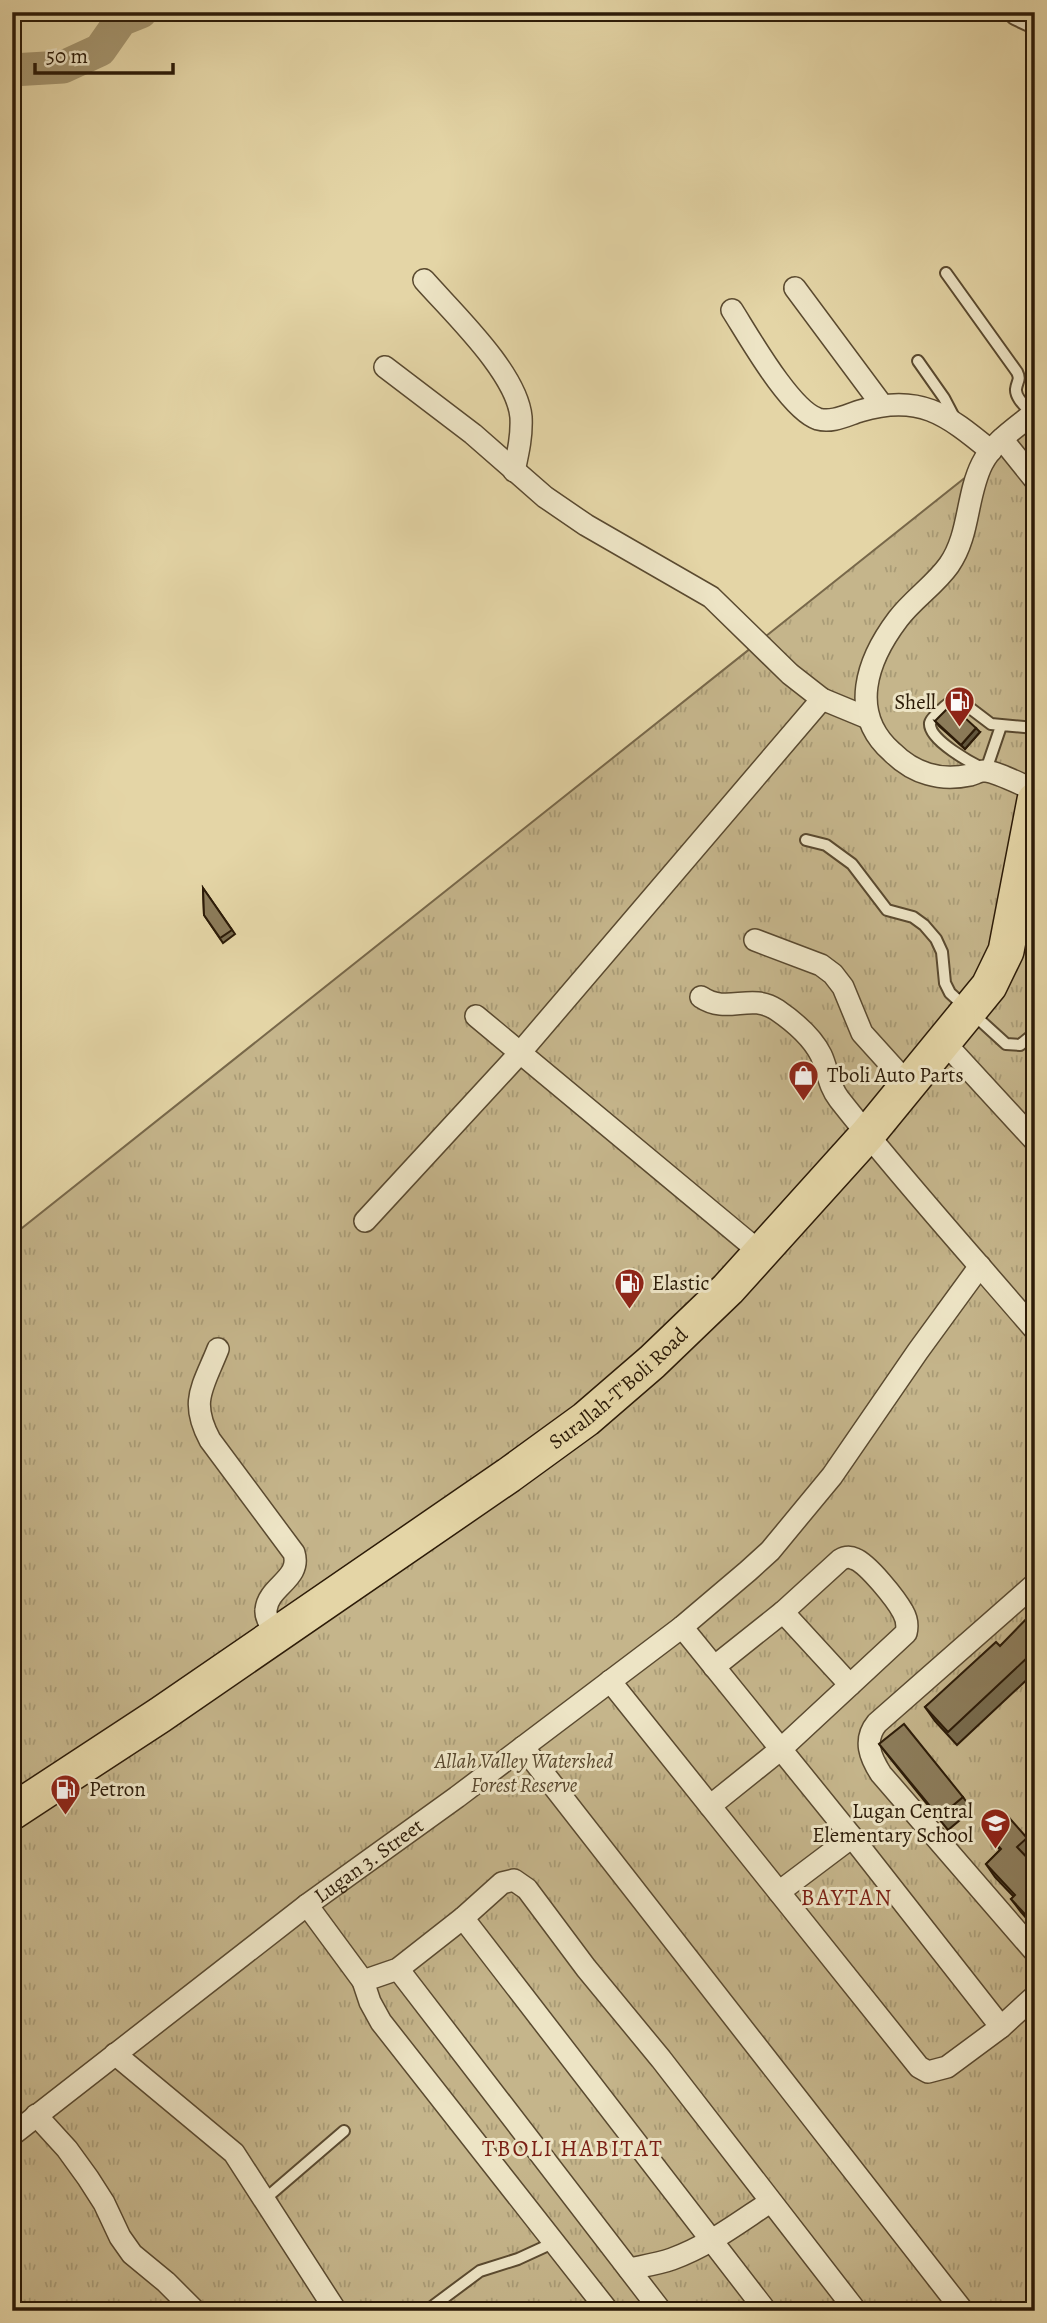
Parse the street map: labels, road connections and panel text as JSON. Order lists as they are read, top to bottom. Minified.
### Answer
{"streets":{"main road":["Surallah-T'Boli Road"],"street":["Lugan 3. Street"]},"districts":["BAYTAN","TBOLI HABITAT"],"parks":["Allah Valley Watershed Forest Reserve"],"places":{"fuel station":["Shell","Elastic","Petron"],"shop":["Tboli Auto Parts"],"school or university":["Lugan Central Elementary School"]},"scale_bar":"50 m"}
